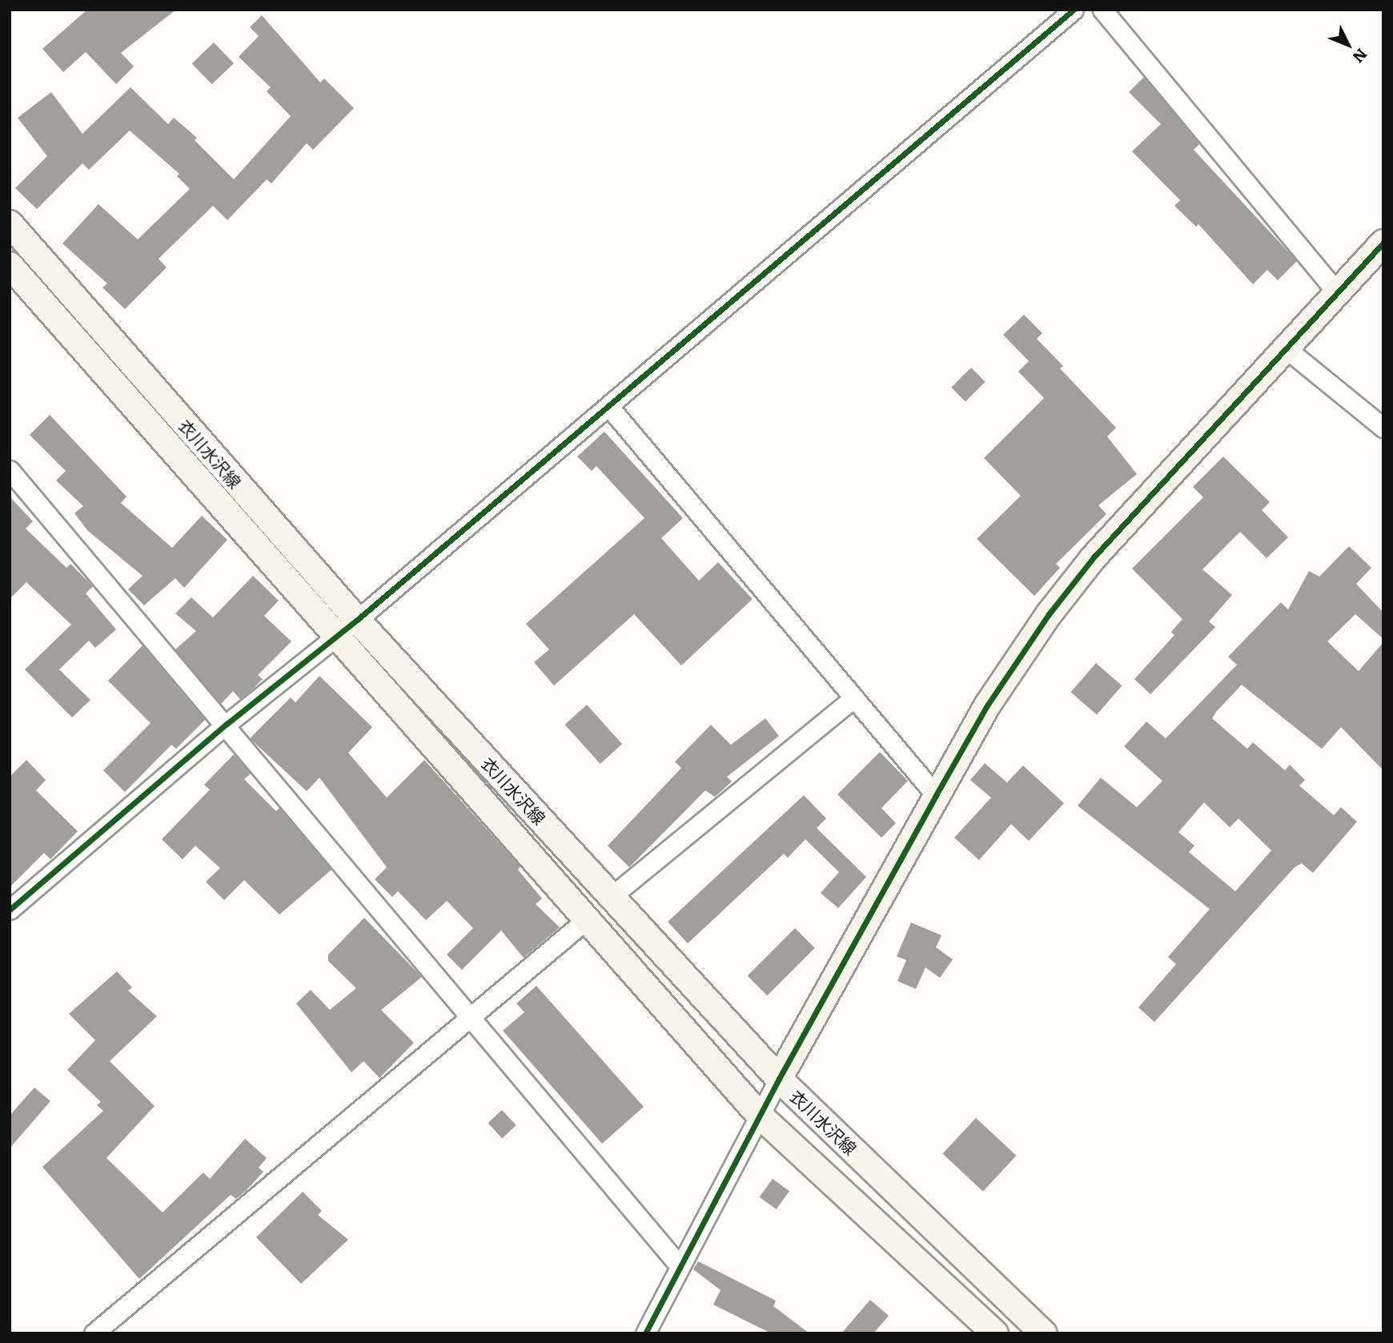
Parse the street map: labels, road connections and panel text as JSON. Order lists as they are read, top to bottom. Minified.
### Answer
{"streets":{"main road":["衣川水沢線"]},"north":"bottom right"}
